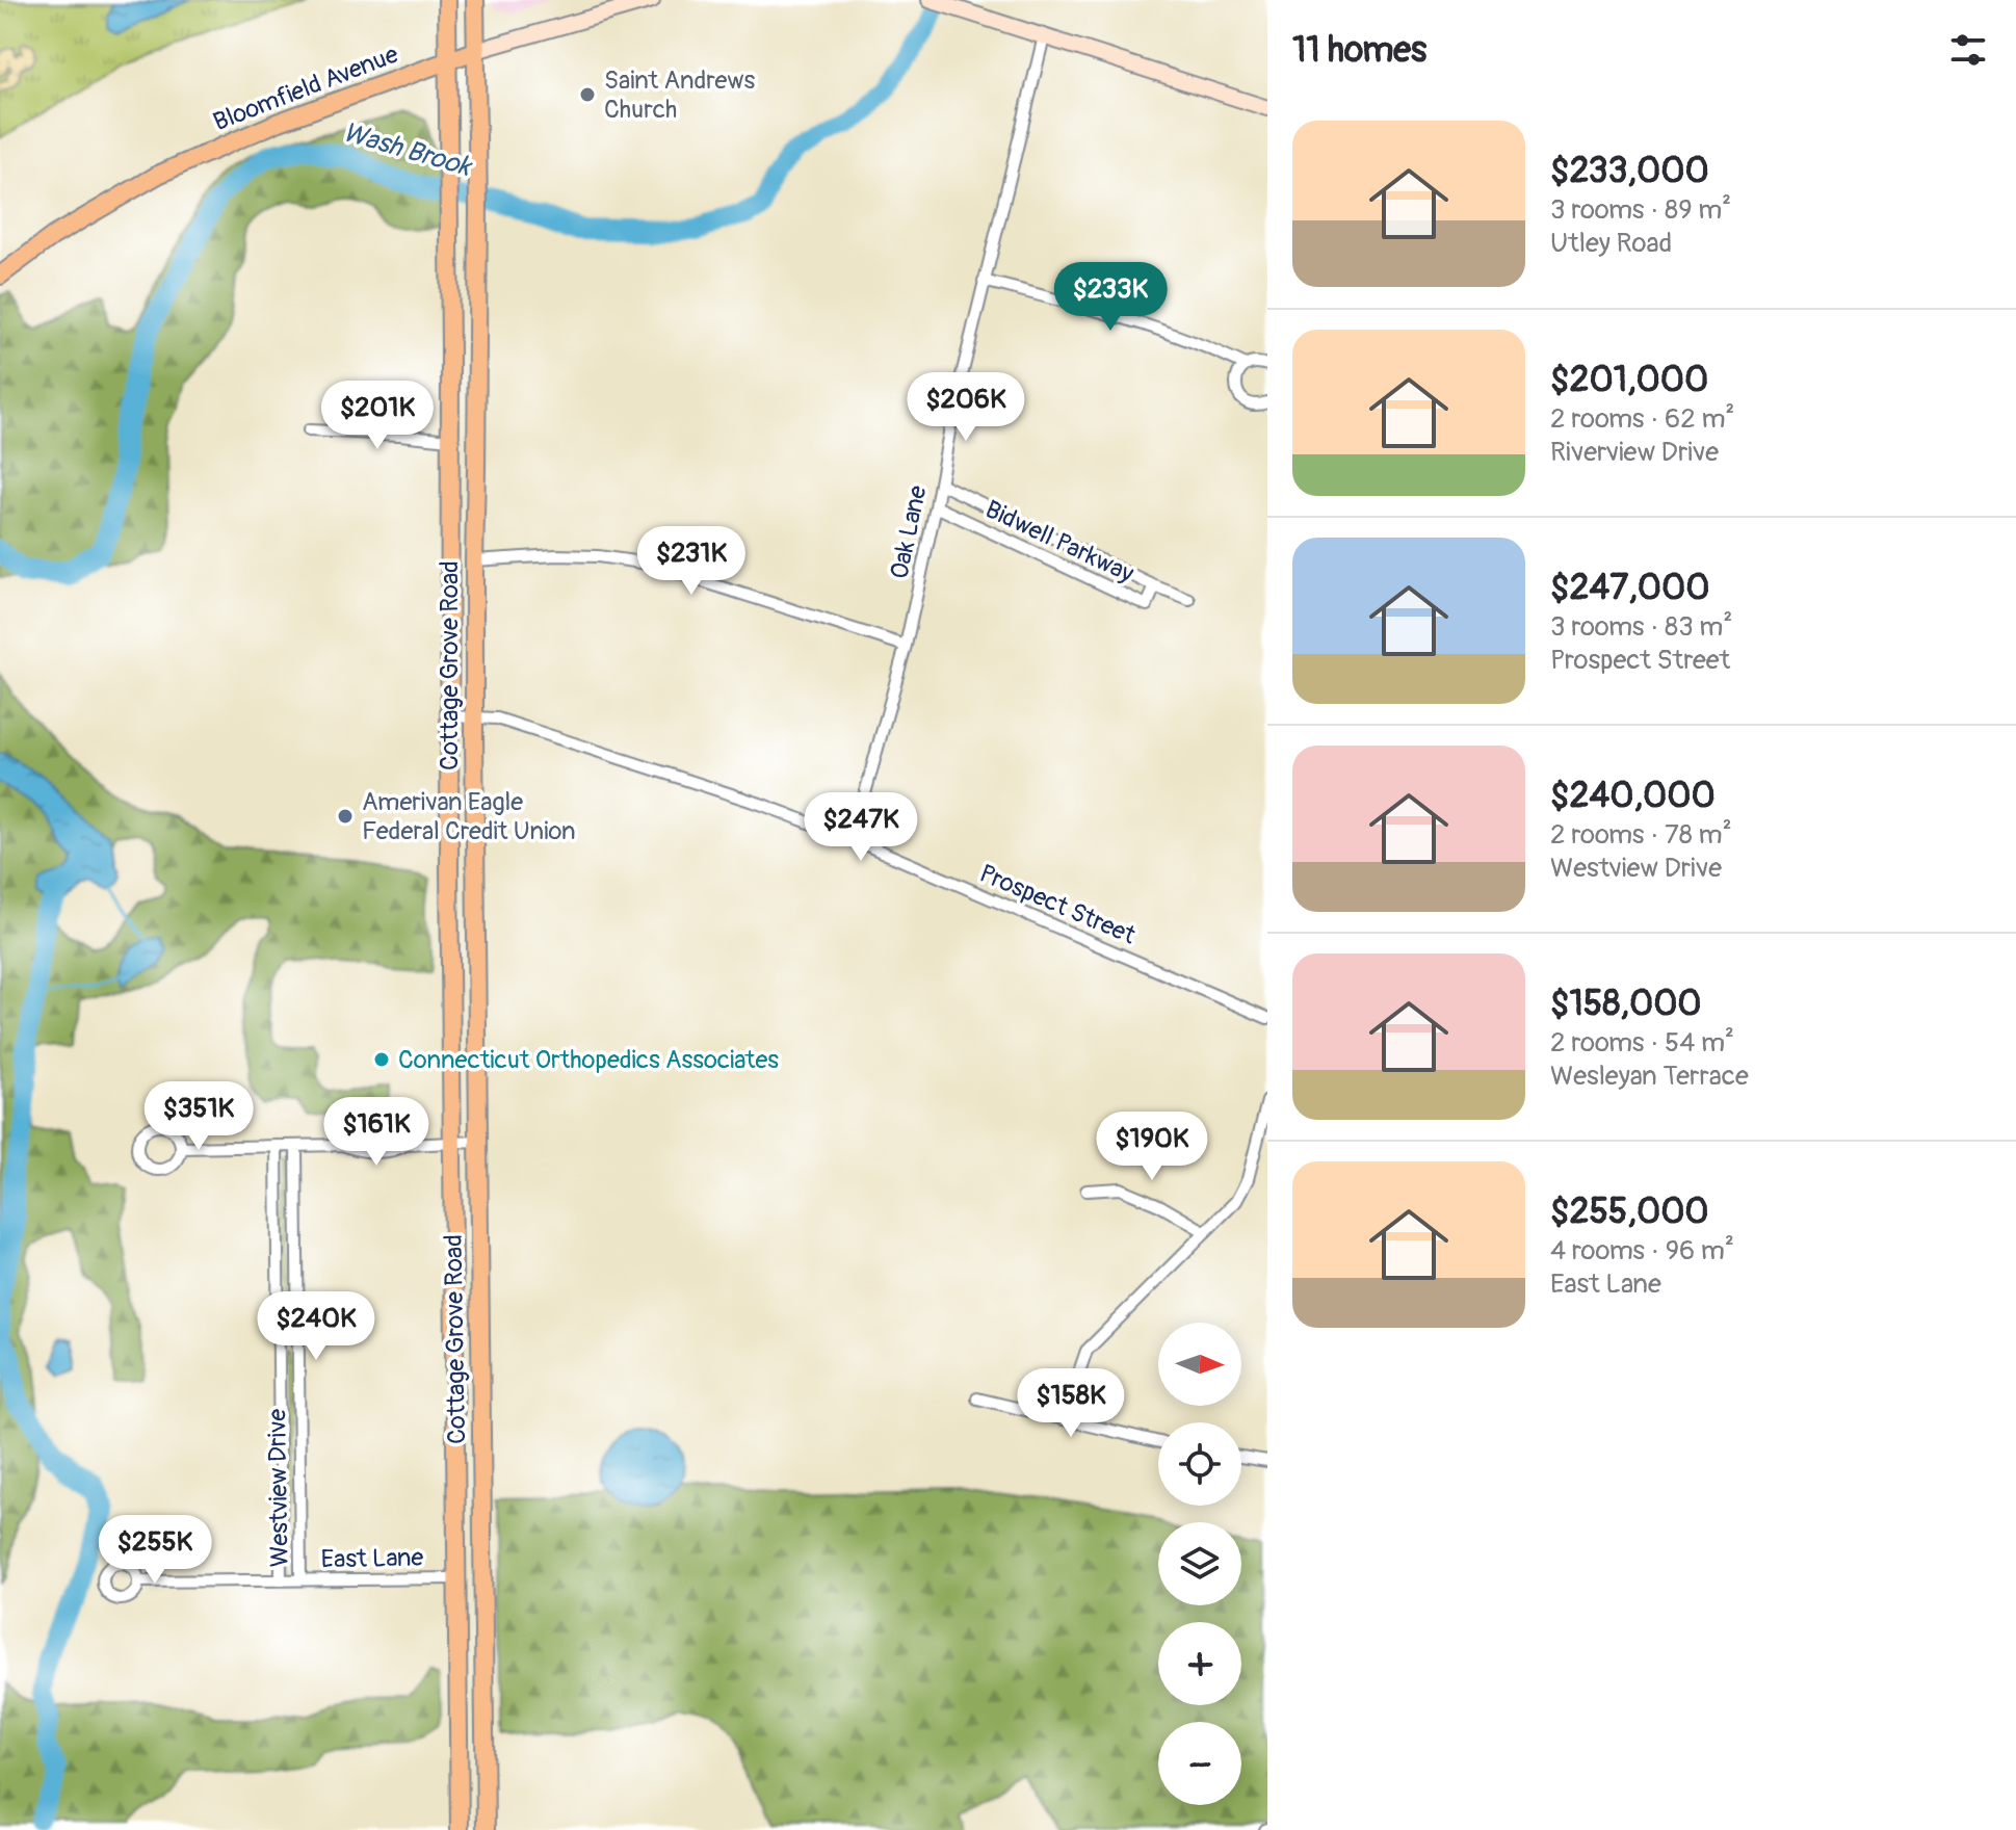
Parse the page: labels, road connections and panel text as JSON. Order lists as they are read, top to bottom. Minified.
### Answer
{"streets":{"main road":["Bloomfield Avenue","Cottage Grove Road"],"street":["Oak Lane","Bidwell Parkway","Prospect Street","Westview Drive","East Lane"]},"crossings":[["Bloomfield Avenue","Cottage Grove Road"],["Oak Lane","Bidwell Parkway"],["Oak Lane","Prospect Street"],["Cottage Grove Road","Prospect Street"],["Cottage Grove Road","East Lane"],["Westview Drive","East Lane"]],"water":["Wash Brook"],"places":["Saint Andrews Church","Amerivan Eagle Federal Credit Union","Connecticut Orthopedics Associates"],"north":"right","page":{"heading":"11 homes","list":[{"name":"$233,000","note":"3 rooms · 89 m² · Utley Road"},{"name":"$201,000","note":"2 rooms · 62 m² · Riverview Drive"},{"name":"$247,000","note":"3 rooms · 83 m² · Prospect Street"},{"name":"$240,000","note":"2 rooms · 78 m² · Westview Drive"},{"name":"$158,000","note":"2 rooms · 54 m² · Wesleyan Terrace"},{"name":"$255,000","note":"4 rooms · 96 m² · East Lane"}],"price":["$233K","$206K","$201K","$231K","$247K","$351K","$161K","$190K","$240K","$158K","$255K"],"map_buttons":["+","−"]}}
